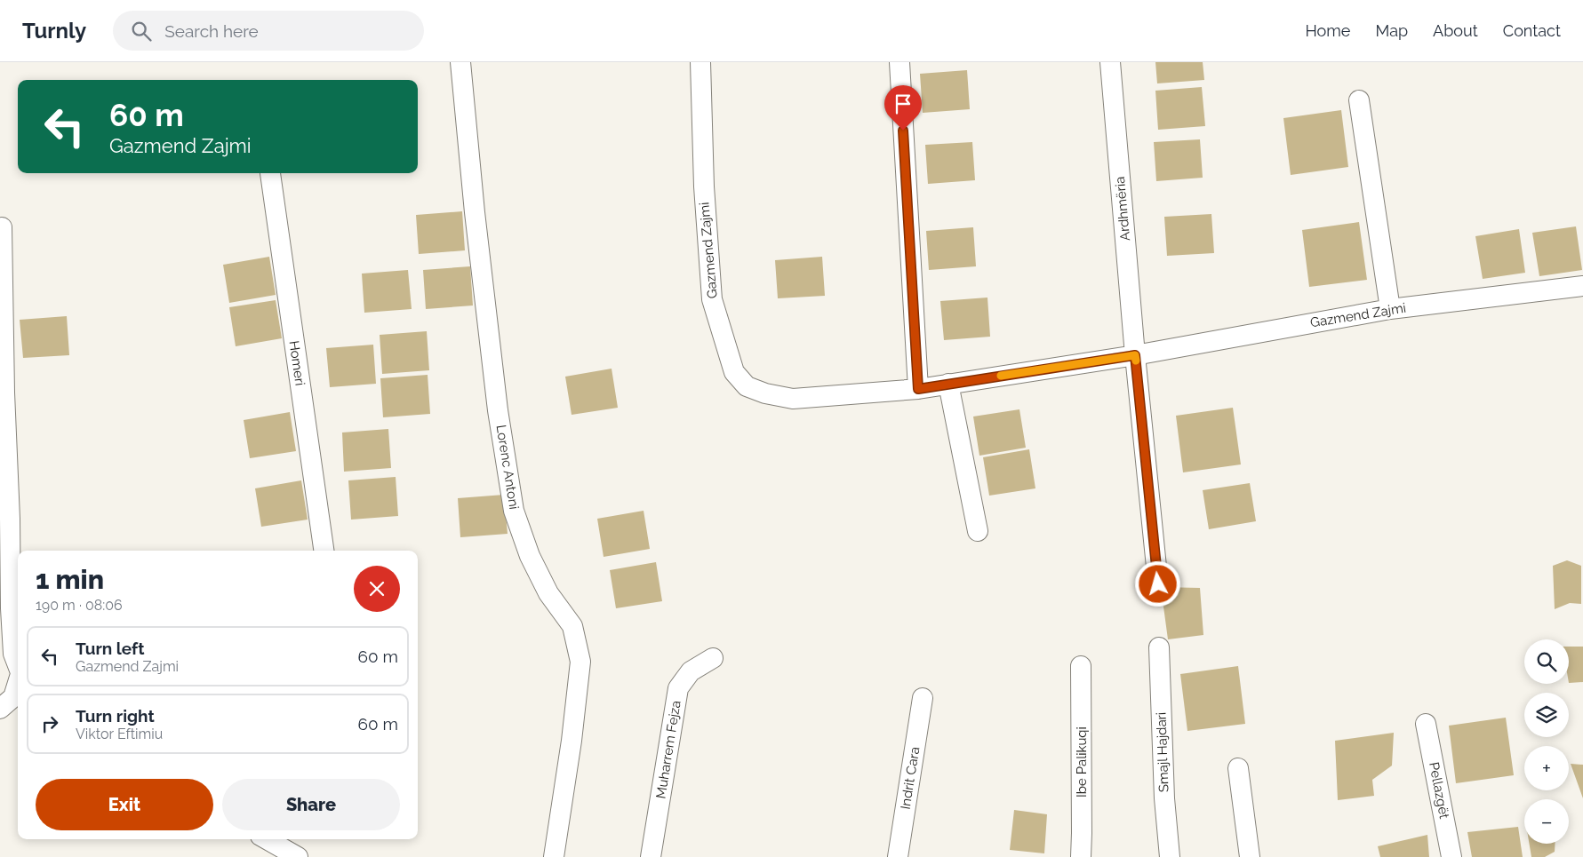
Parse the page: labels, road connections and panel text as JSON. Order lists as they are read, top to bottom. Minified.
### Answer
{"streets":{"street":["Ardhmëria","Gazmend Zajmi","Homeri","Lorenc Antoni","Muharrem Fejza","Smajl Hajdari","Ibe Palikuqi","Indrit Cara","Pellazgët"]},"crossings":[["Ardhmëria","Gazmend Zajmi"]],"page":{"header":"Turnly","search":"Search here","nav":["Home","Map","About","Contact"],"turn":["60 m","Gazmend Zajmi"],"heading":["1 min","190 m · 08:06"],"list":[{"name":"Turn left","note":"Gazmend Zajmi","value":"60 m"},{"name":"Turn right","note":"Viktor Eftimiu","value":"60 m"}],"map_buttons":["+","−"],"buttons":["Exit","Share"]}}
